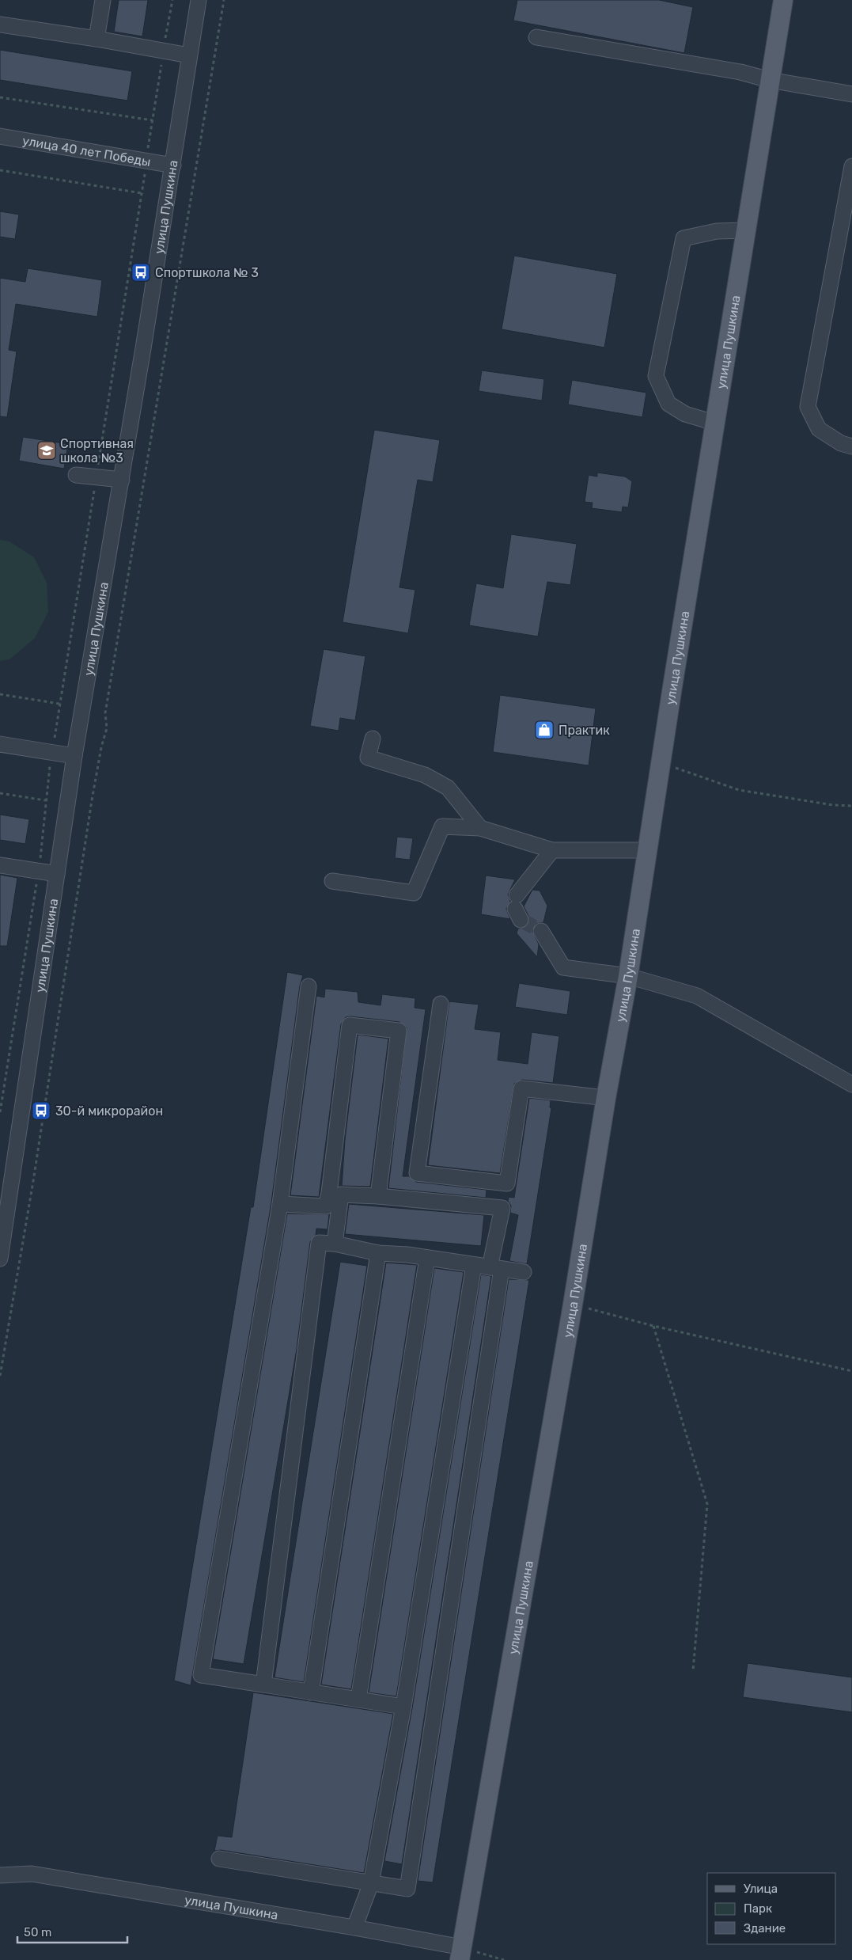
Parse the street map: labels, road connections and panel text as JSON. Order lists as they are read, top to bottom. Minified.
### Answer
{"streets":{"main road":["улица Пушкина"],"street":["улица 40 лет Победы"]},"crossings":[["улица 40 лет Победы","улица Пушкина"]],"places":{"bus stop":["Спортшкола № 3","30-й микрорайон"],"school or university":["Спортивная школа №3"],"shop":["Практик"]},"legend":["Улица","Парк","Здание"],"scale_bar":"50 m"}
